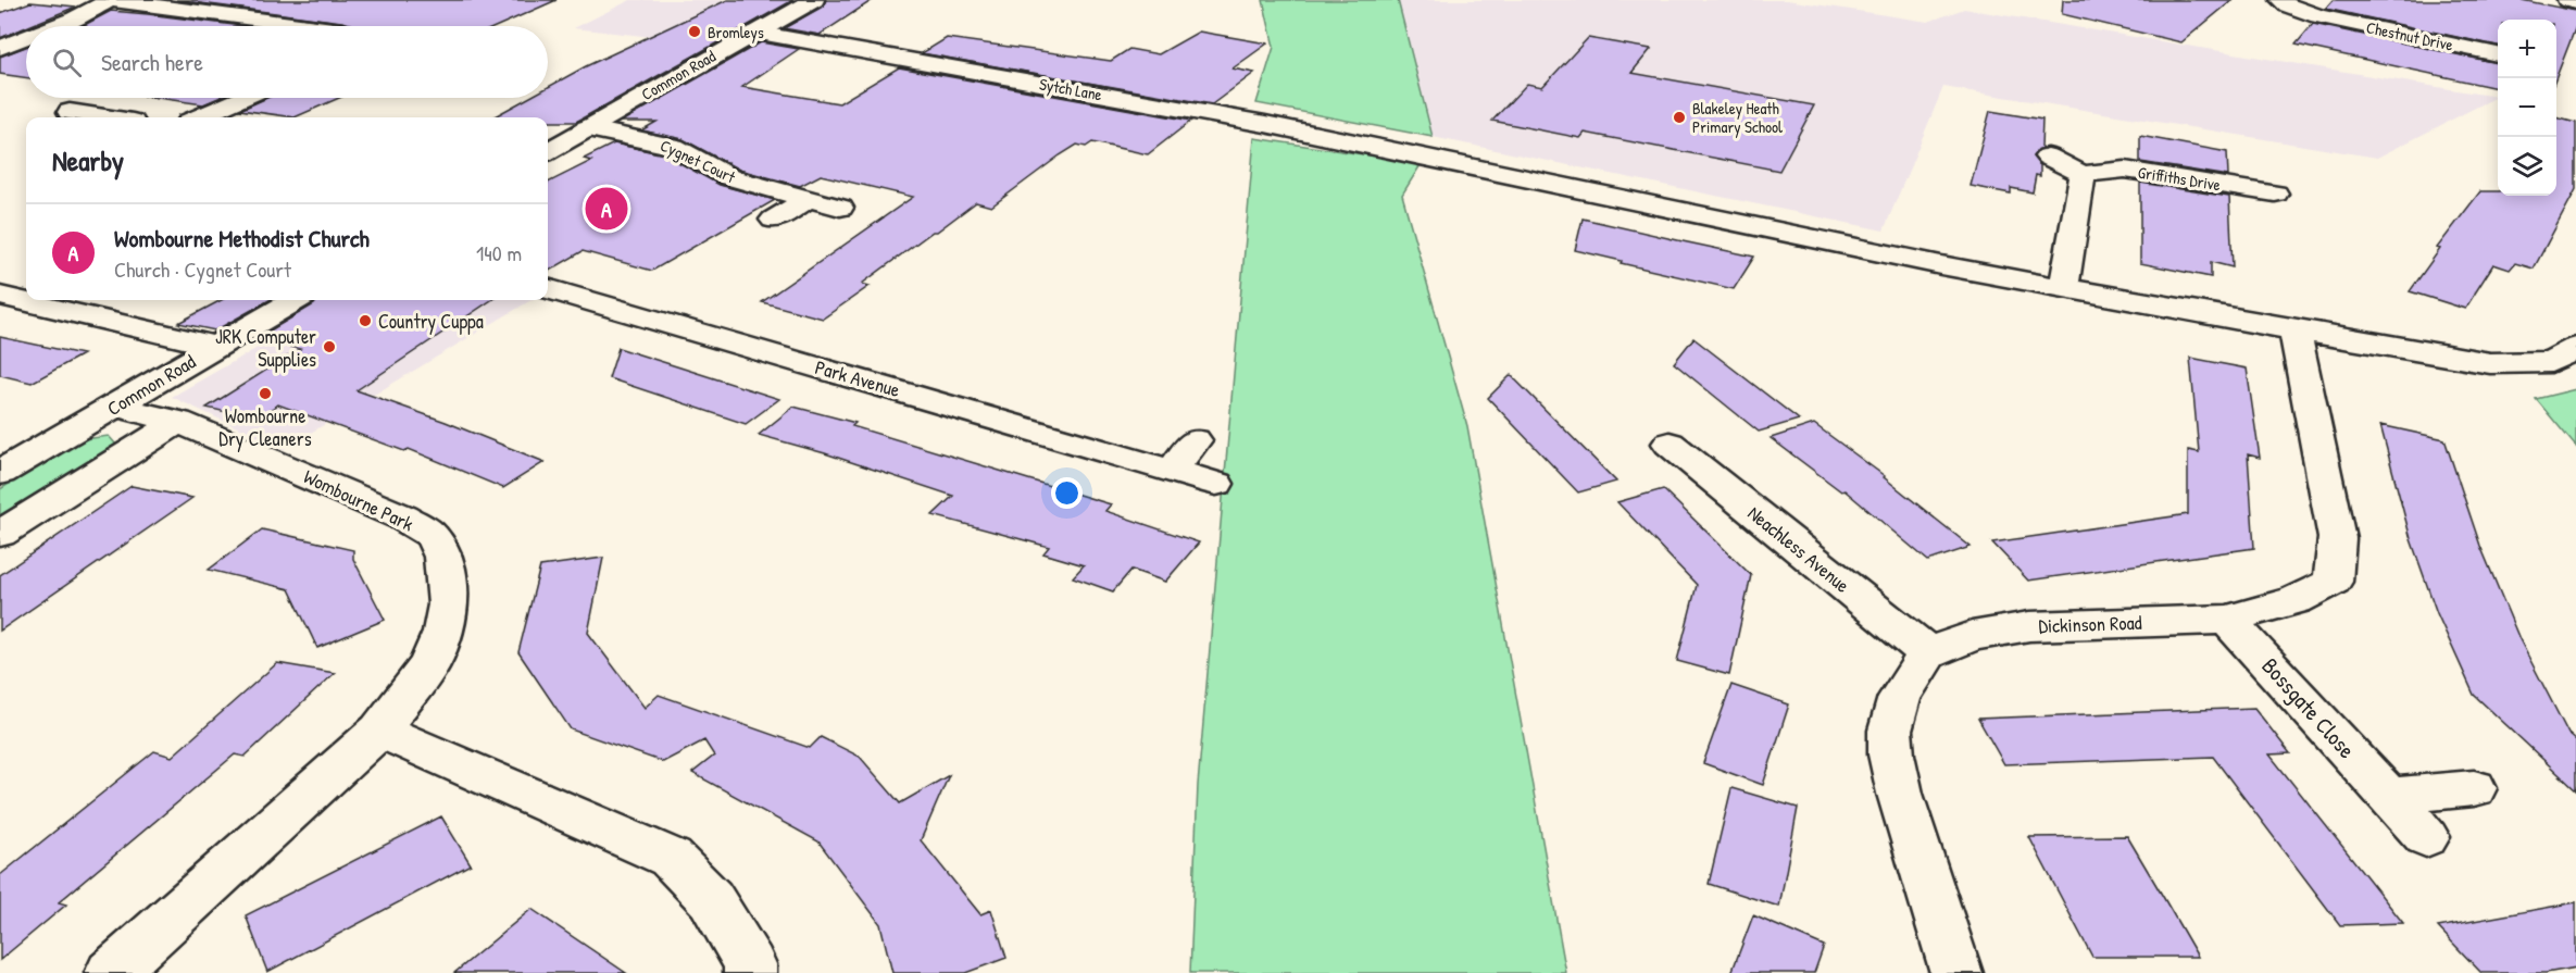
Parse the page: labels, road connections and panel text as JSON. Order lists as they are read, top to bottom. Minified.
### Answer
{"streets":{"street":["Chestnut Drive","Common Road","Sytch Lane","Cygnet Court","Griffiths Drive","Park Avenue","Wombourne Park","Neachless Avenue","Dickinson Road","Bossgate Close"]},"crossings":[["Common Road","Sytch Lane"],["Common Road","Cygnet Court"],["Common Road","Wombourne Park"],["Sytch Lane","Dickinson Road"],["Neachless Avenue","Dickinson Road"],["Dickinson Road","Bossgate Close"]],"places":["Bromleys","Blakeley Heath Primary School","Country Cuppa","JRK Computer Supplies","Wombourne Dry Cleaners"],"page":{"map_buttons":["+","−"],"search":"Search here","heading":"Nearby","pins":"A","list":[{"mark":"A","name":"Wombourne Methodist Church","note":"Church · Cygnet Court","value":"140 m"}]}}
